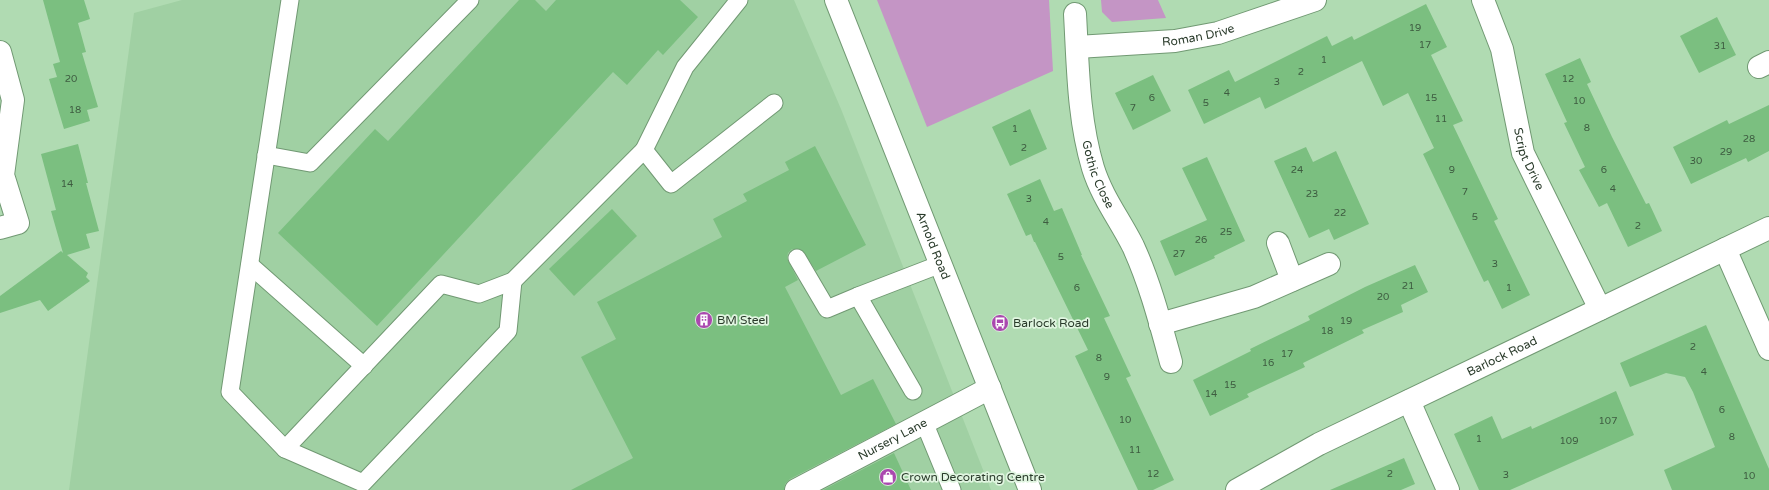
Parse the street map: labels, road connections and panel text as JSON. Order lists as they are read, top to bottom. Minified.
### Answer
{"streets":{"street":["Roman Drive","Script Drive","Gothic Close","Arnold Road","Barlock Road","Nursery Lane"]},"crossings":[["Roman Drive","Gothic Close"],["Script Drive","Barlock Road"],["Arnold Road","Nursery Lane"]],"places":{"building":["BM Steel"],"bus stop":["Barlock Road"],"shop":["Crown Decorating Centre"]},"house_numbers":["19","17","31","1","2","20","12","3","4","6","15","10","5","7","18","11","8","1","28","2","29","30","24","9","6","14","4","7","23","3","22","5","4","2","25","26","27","5","3","21","6","1","20","19","18","2","17","8","16","4","9","15","14","6","10","107","8","1","109","11","12","2","3","10"]}
